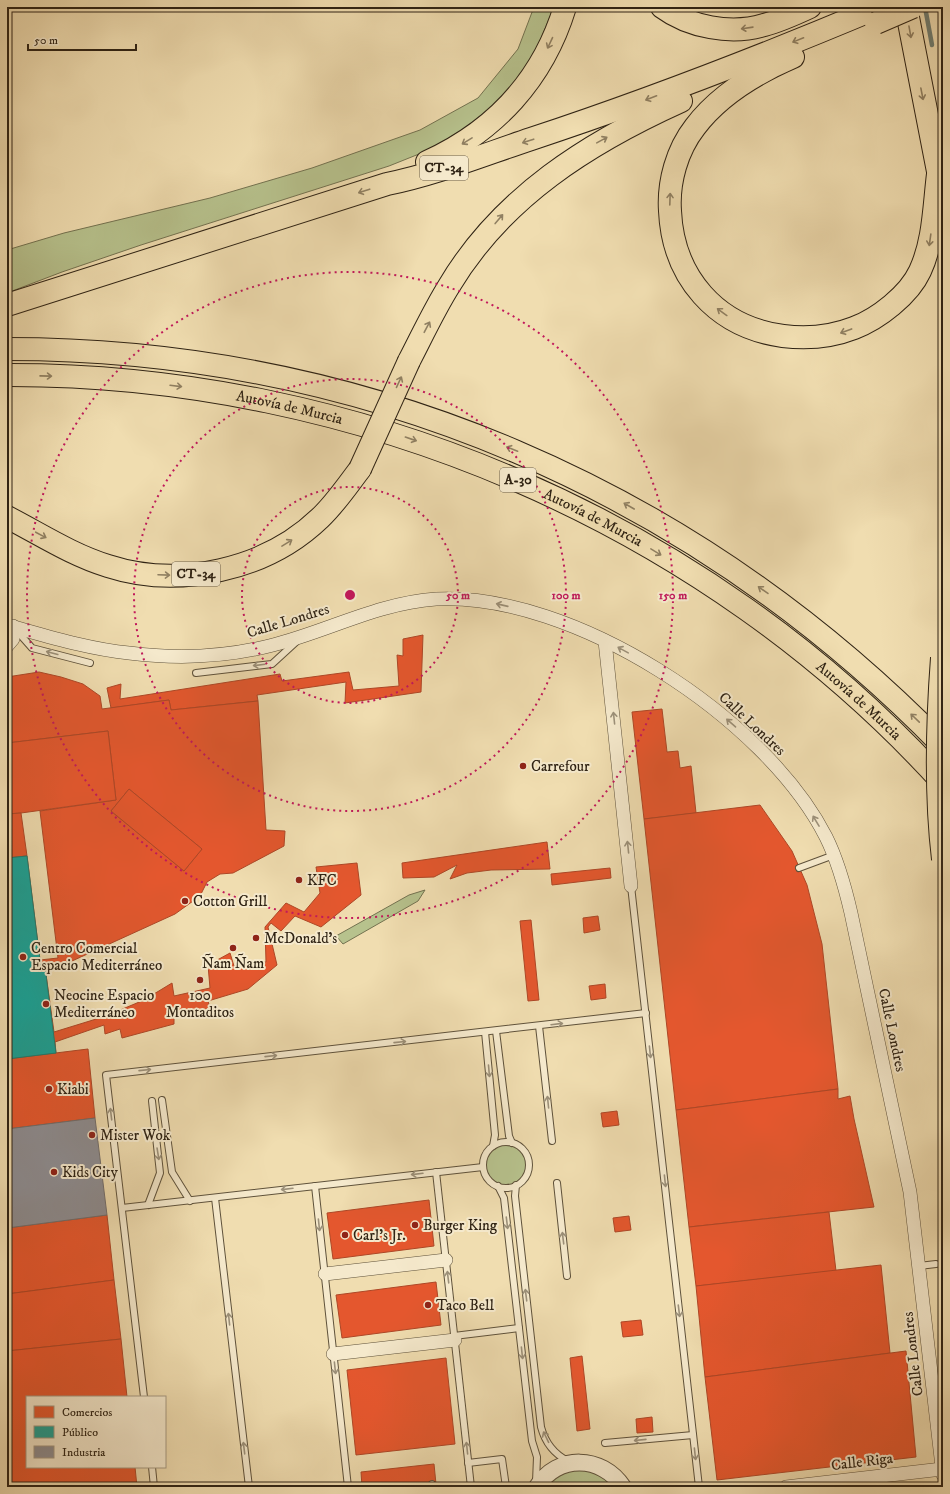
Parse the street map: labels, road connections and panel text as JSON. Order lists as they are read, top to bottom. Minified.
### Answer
{"streets":{"highway":["CT-34","Autovía de Murcia","A-30"],"street":["Calle Londres","Calle Riga"]},"crossings":[["Calle Londres","Calle Riga"]],"one_way":["Calle Londres"],"places":["Carrefour","KFC","Cotton Grill","McDonald's","Ñam Ñam","Centro Comercial Espacio Mediterráneo","100 Montaditos","Neocine Espacio Mediterráneo","Kiabi","Mister Wok","Kids City","Burger King","Carl's Jr.","Taco Bell"],"legend":["Comercios","Público","Industria"],"scale_bar":"50 m","rings":["50 m","100 m","150 m"]}
